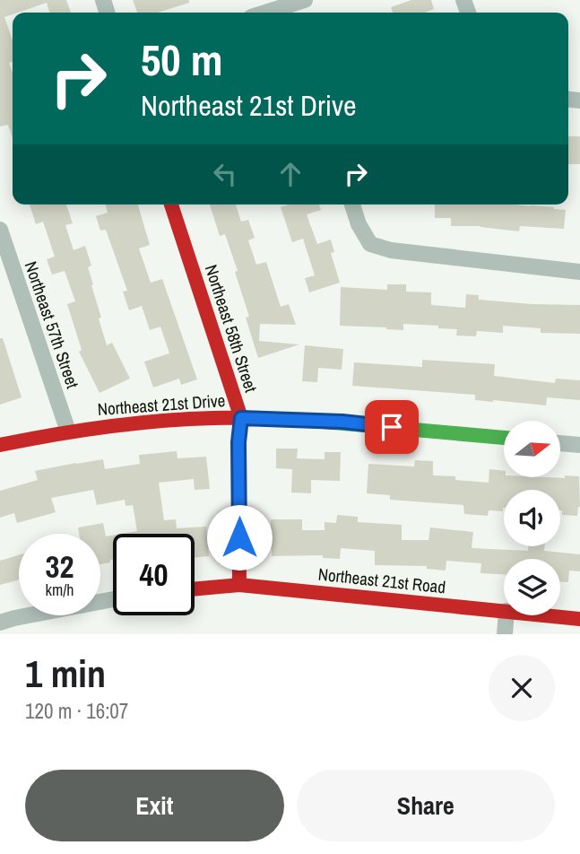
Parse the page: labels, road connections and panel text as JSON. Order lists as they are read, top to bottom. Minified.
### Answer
{"streets":{"street":["Northeast 57th Street","Northeast 58th Street","Northeast 21st Drive","Northeast 21st Road"]},"crossings":[["Northeast 57th Street","Northeast 21st Drive"],["Northeast 58th Street","Northeast 21st Drive"],["Northeast 58th Street","Northeast 21st Road"]],"north":"right","page":{"turn":["50 m","Northeast 21st Drive"],"speed":"32 km/h","limit":"40","heading":["1 min","120 m · 16:07"],"buttons":["Exit","Share"]}}
